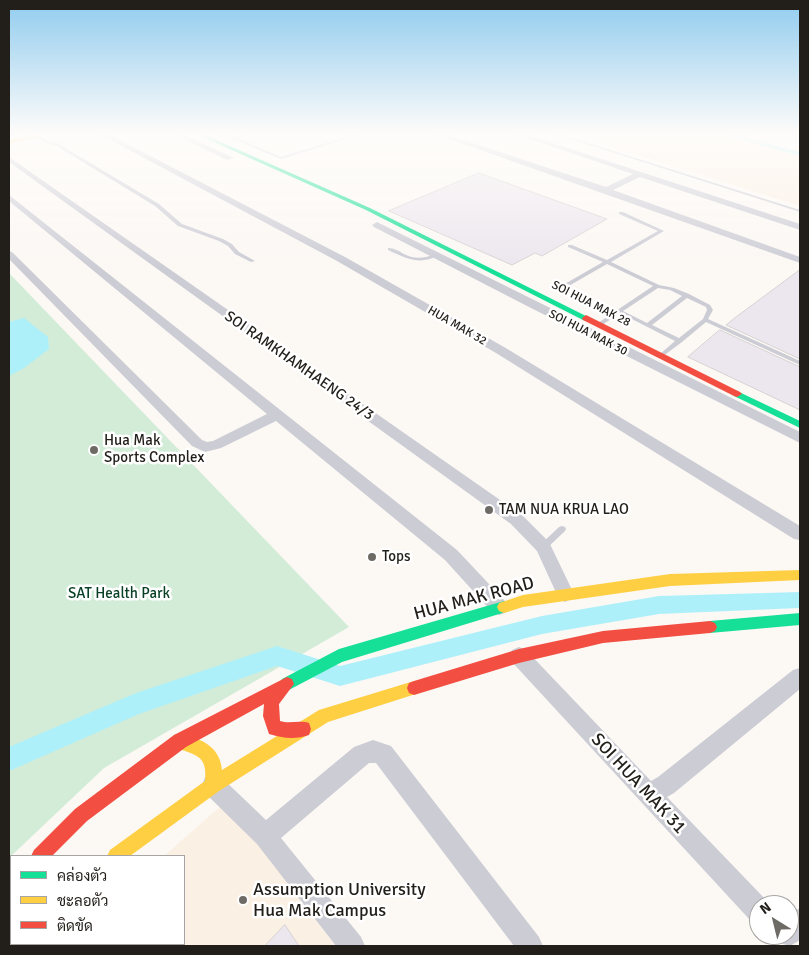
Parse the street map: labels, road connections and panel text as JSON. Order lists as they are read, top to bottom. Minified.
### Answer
{"streets":{"main road":["SOI HUA MAK 28","HUA MAK ROAD"],"street":["HUA MAK 32","SOI HUA MAK 30","SOI RAMKHAMHAENG 24/3","SOI HUA MAK 31"]},"crossings":[["SOI RAMKHAMHAENG 24/3","HUA MAK ROAD"]],"parks":["SAT Health Park"],"places":["Hua Mak Sports Complex","TAM NUA KRUA LAO","Tops","Assumption University Hua Mak Campus"],"legend":["คล่องตัว","ชะลอตัว","ติดขัด"],"north":"top left"}
